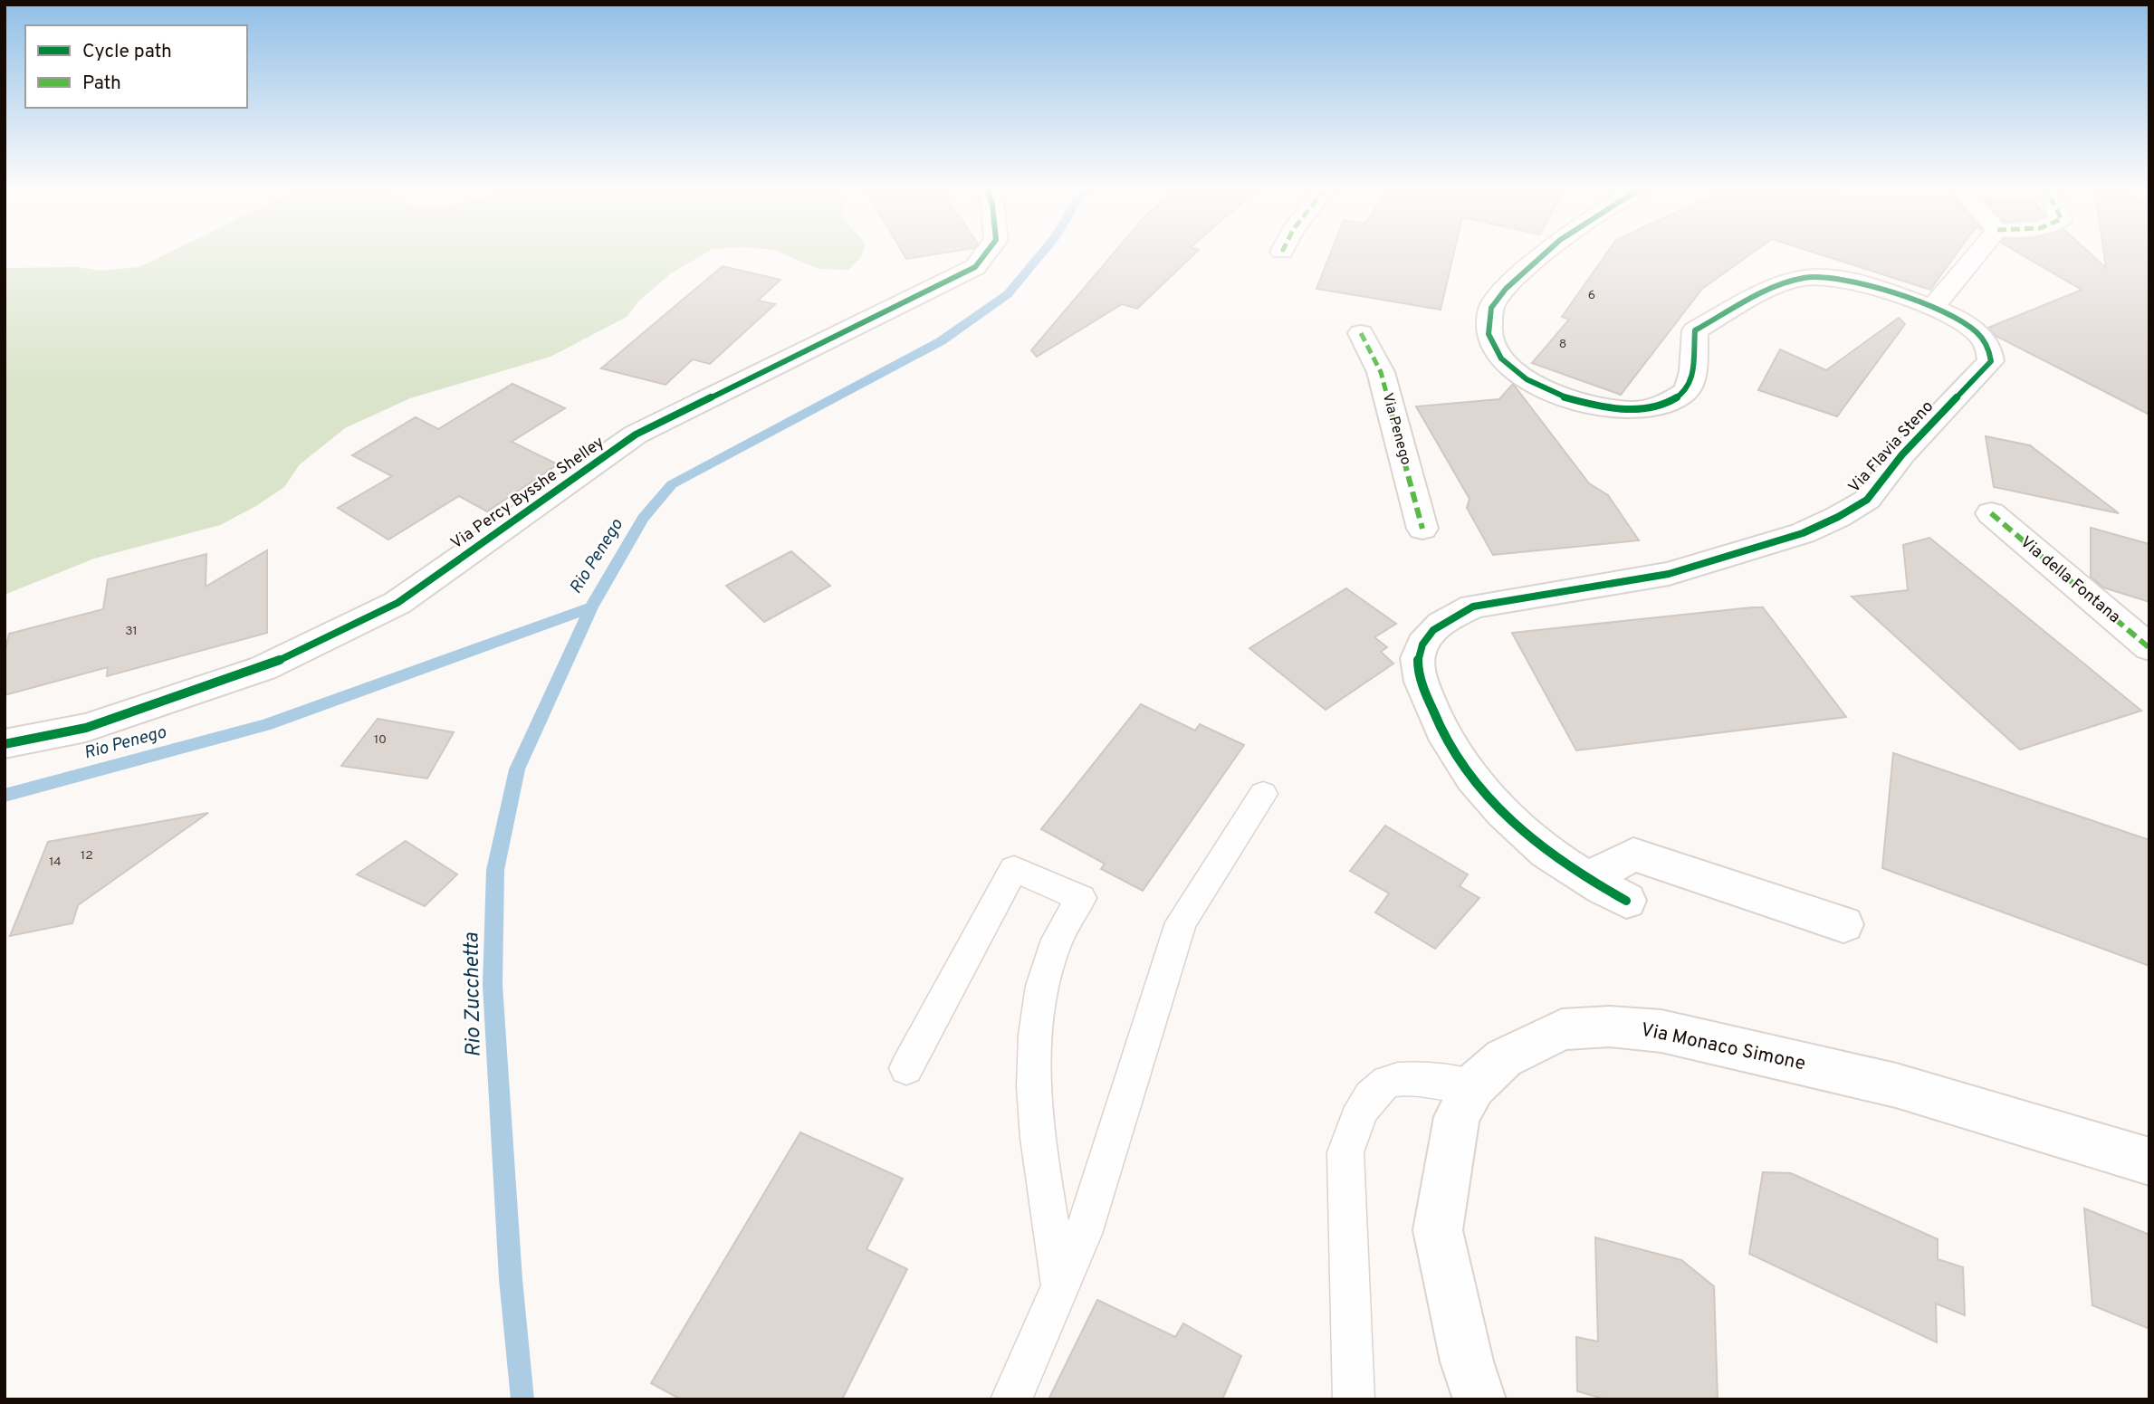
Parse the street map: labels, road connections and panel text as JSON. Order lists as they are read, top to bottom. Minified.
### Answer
{"streets":{"street":["Via Penego","Via Flavia Steno","Via Percy Bysshe Shelley","Via della Fontana","Via Monaco Simone"]},"water":["Rio Penego","Rio Zucchetta"],"house_numbers":["6","8","31","10","12","14"],"legend":["Cycle path","Path"]}
